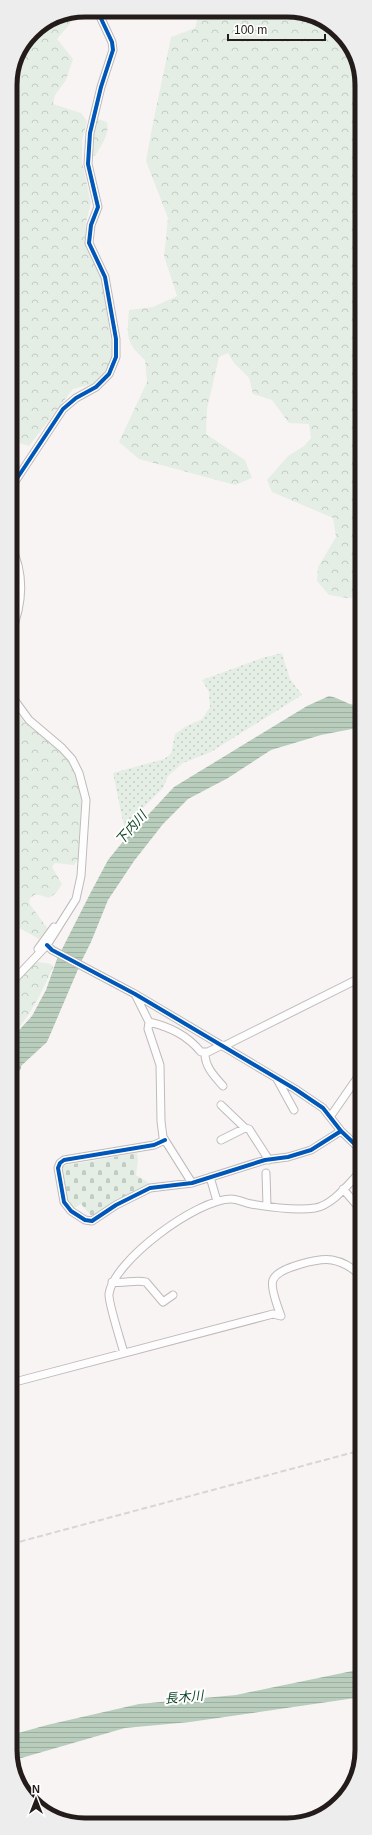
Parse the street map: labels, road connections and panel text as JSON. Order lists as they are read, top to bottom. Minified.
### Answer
{"water":["下内川","長木川"],"scale_bar":"100 m","north":"top"}
